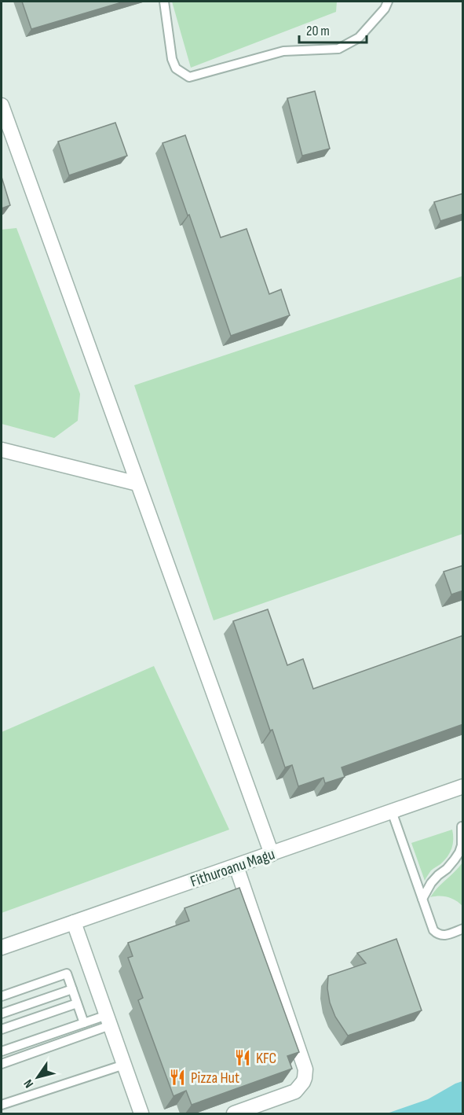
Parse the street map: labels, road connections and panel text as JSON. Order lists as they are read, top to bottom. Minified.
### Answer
{"streets":{"street":["Fithuroanu Magu"]},"places":{"restaurant":["KFC","Pizza Hut"]},"scale_bar":"20 m","north":"bottom left"}
